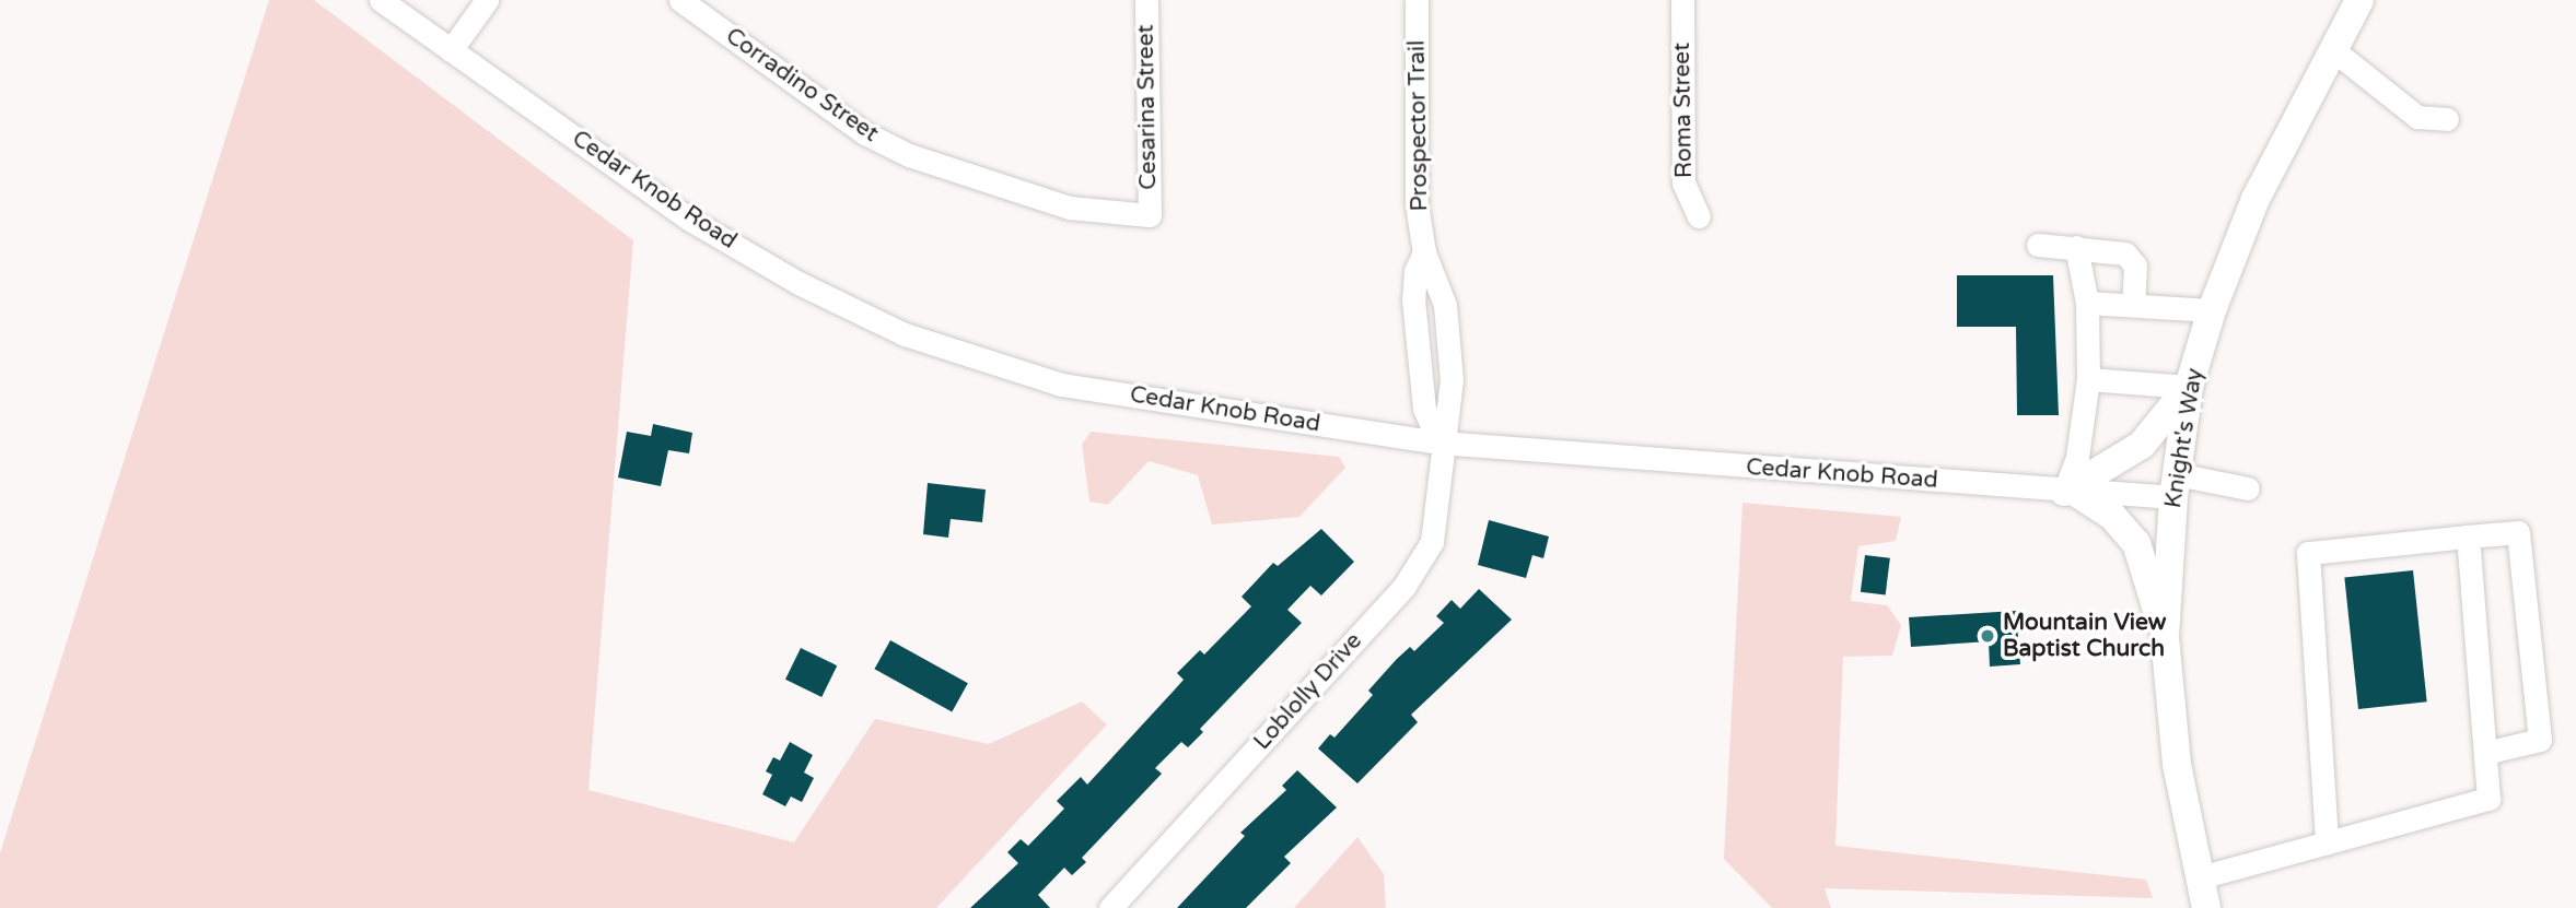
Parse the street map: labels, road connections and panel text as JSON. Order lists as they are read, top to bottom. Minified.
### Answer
{"streets":{"main road":["Knight's Way"],"street":["Corradino Street","Cesarina Street","Roma Street","Prospector Trail","Cedar Knob Road","Loblolly Drive"]},"crossings":[["Corradino Street","Cesarina Street"],["Prospector Trail","Cedar Knob Road"],["Prospector Trail","Loblolly Drive"],["Cedar Knob Road","Knight's Way"],["Cedar Knob Road","Loblolly Drive"]],"places":["Mountain View Baptist Church"]}
